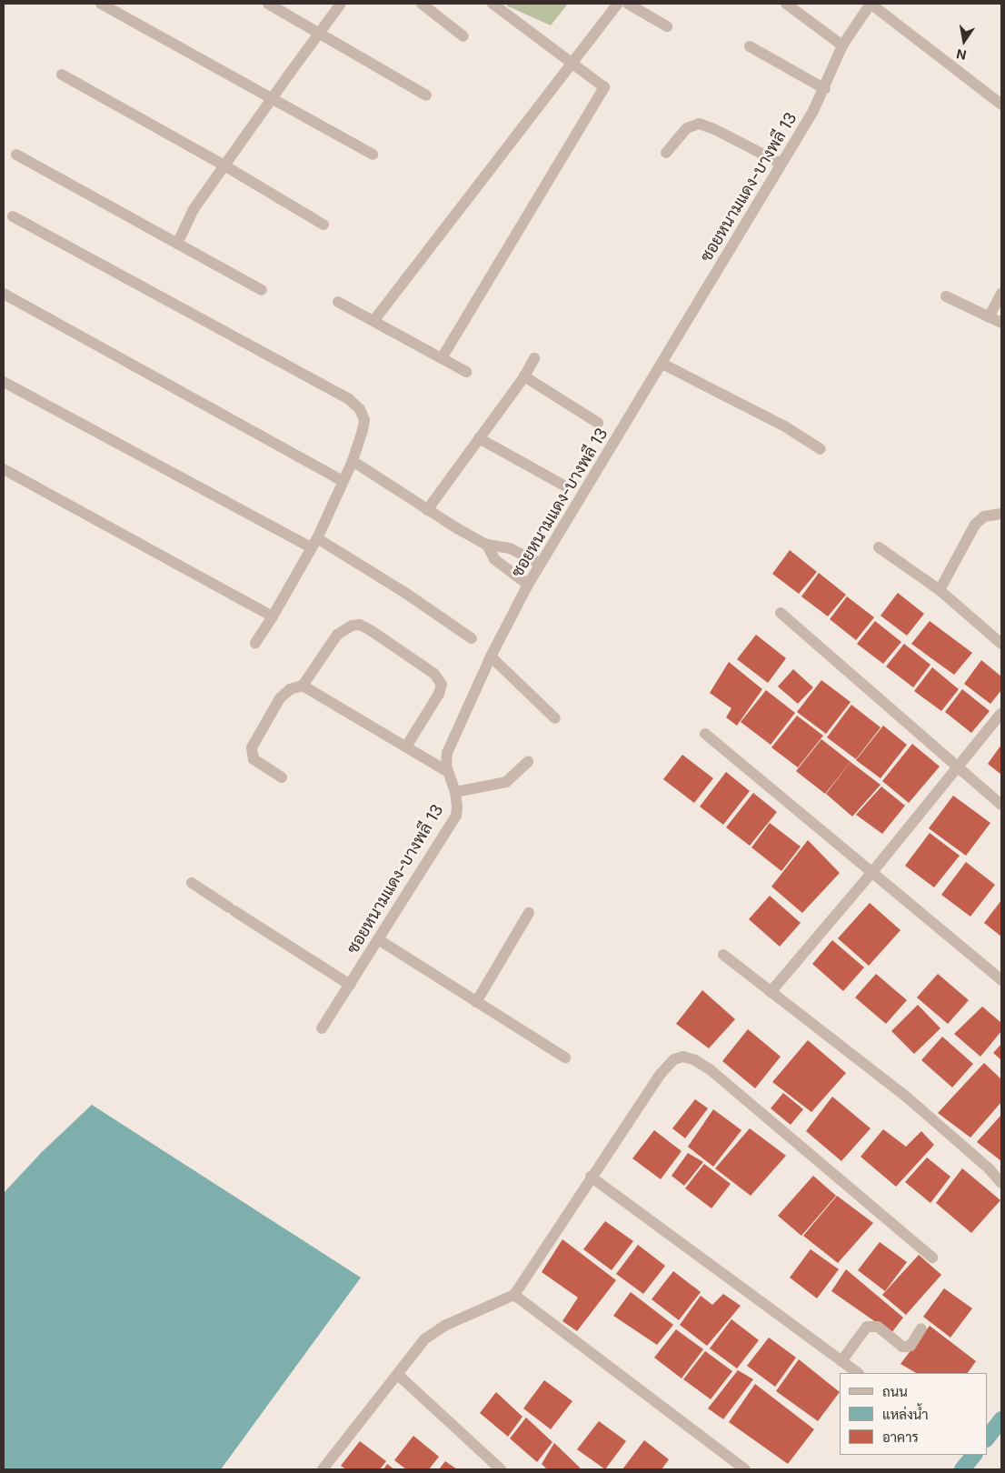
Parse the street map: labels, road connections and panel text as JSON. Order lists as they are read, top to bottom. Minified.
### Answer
{"streets":{"street":["ซอยหนามแดง-บางพลี 13"]},"legend":["ถนน","แหล่งน้ำ","อาคาร"],"north":"bottom"}
